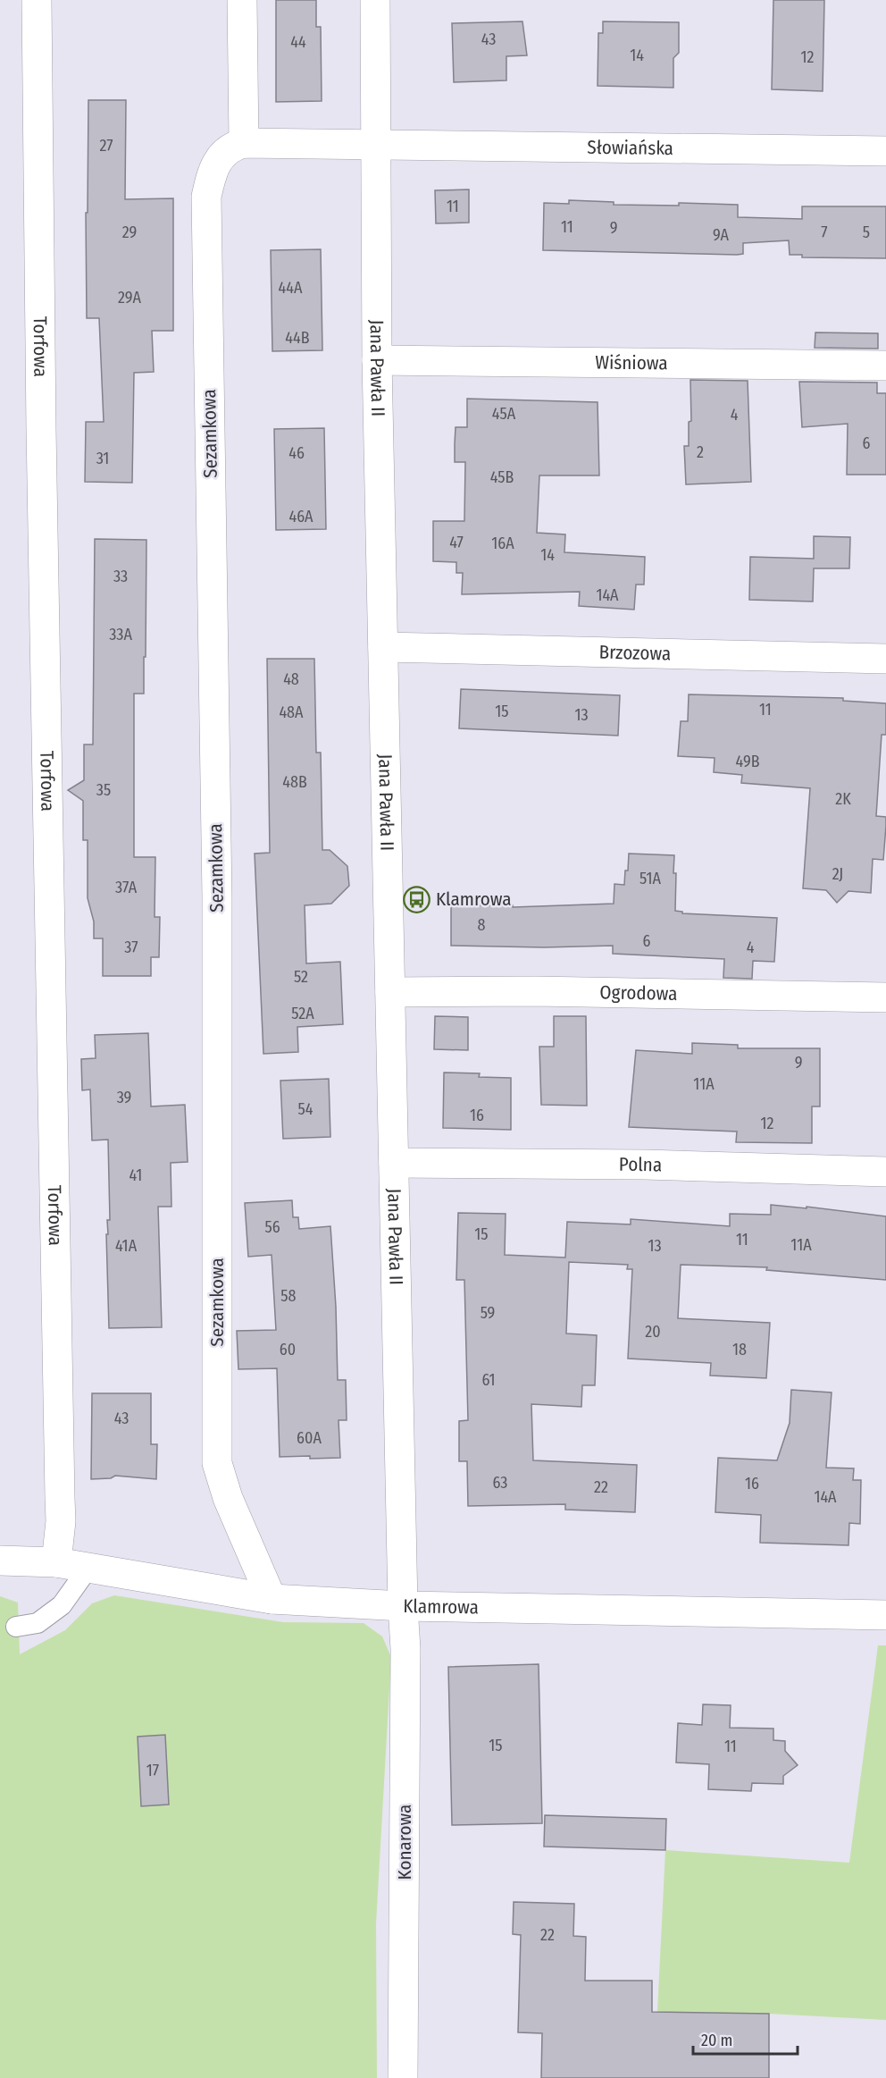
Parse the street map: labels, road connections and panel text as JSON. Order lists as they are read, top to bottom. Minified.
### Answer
{"streets":{"street":["Słowiańska","Torfowa","Wiśniowa","Jana Pawła II","Sezamkowa","Brzozowa","Ogrodowa","Polna","Klamrowa","Konarowa"]},"crossings":[["Słowiańska","Jana Pawła II"],["Torfowa","Klamrowa"],["Wiśniowa","Jana Pawła II"],["Jana Pawła II","Brzozowa"],["Jana Pawła II","Ogrodowa"],["Jana Pawła II","Polna"],["Jana Pawła II","Klamrowa"],["Jana Pawła II","Konarowa"],["Sezamkowa","Klamrowa"],["Klamrowa","Konarowa"]],"places":{"bus stop":["Klamrowa"]},"house_numbers":["43","44","14","12","27","11","11","9","29","7","5","9A","44A","29A","44B","45A","4","6","2","46","31","45B","46A","47","16A","14","33","14A","33A","48","11","15","48A","13","49B","48B","35","2K","2J","51A","37A","8","6","37","4","52","52A","9","11A","39","54","16","12","41","56","15","11","11A","41A","13","58","59","20","60","18","61","43","60A","63","16","22","14A","15","11","17","22"],"scale_bar":"20 m"}
